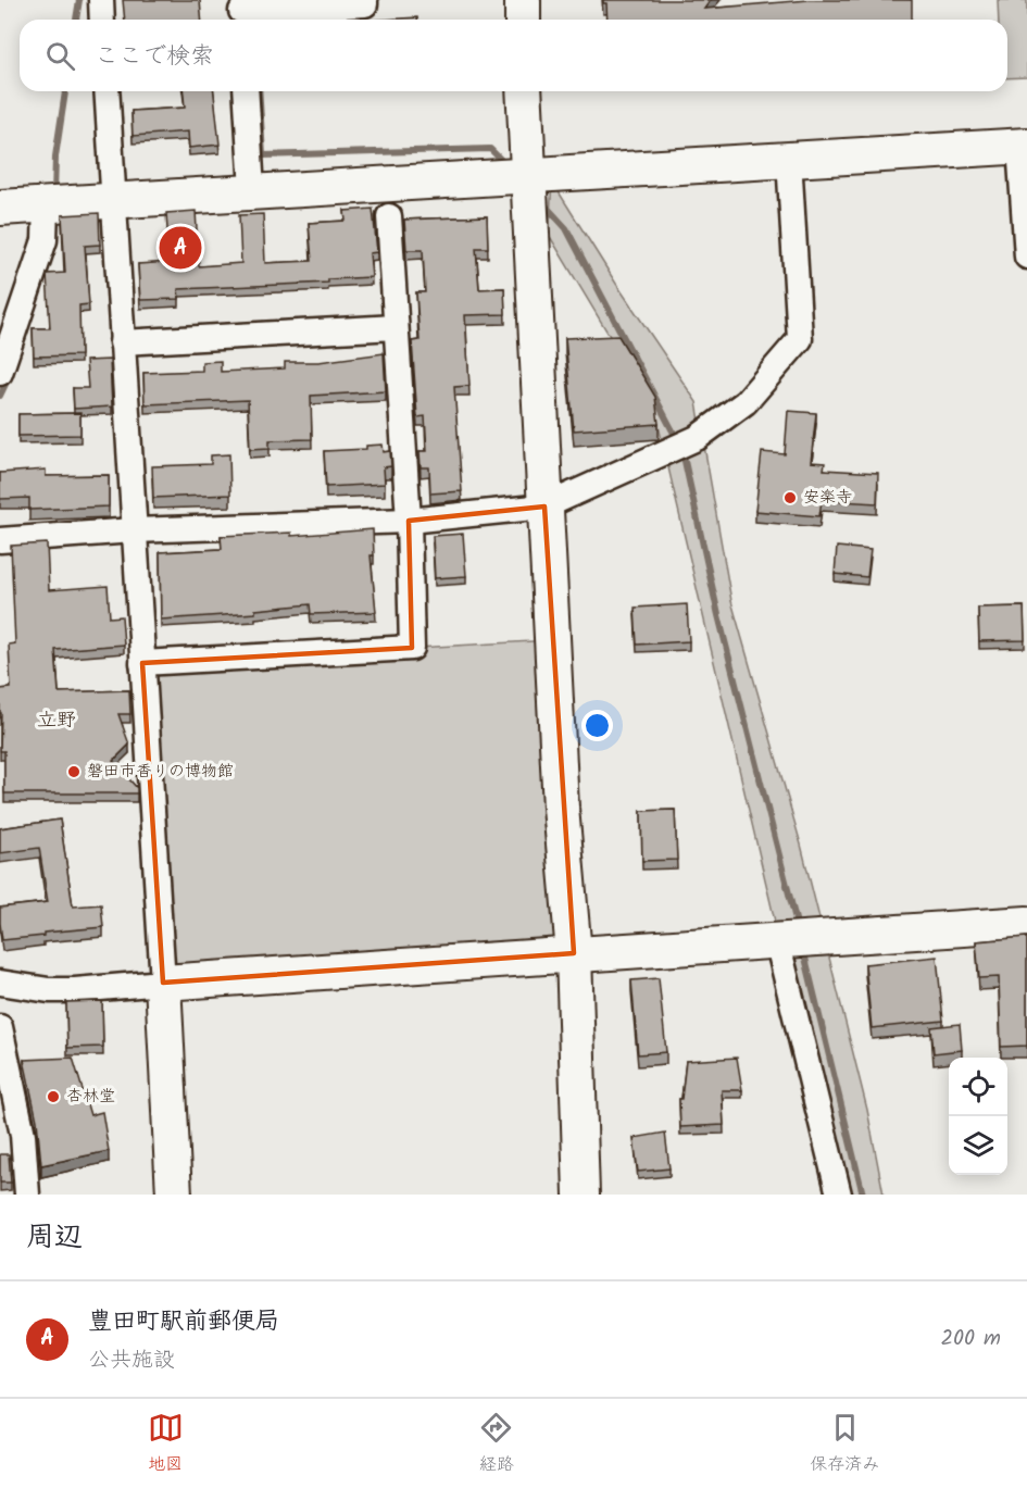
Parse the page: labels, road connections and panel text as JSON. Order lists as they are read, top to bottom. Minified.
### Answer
{"districts":["立野"],"places":["安楽寺","磐田市香りの博物館","杏林堂"],"page":{"search":"ここで検索","pins":"A","heading":"周辺","list":[{"mark":"A","name":"豊田町駅前郵便局","note":"公共施設","value":"200 m"}],"nav":["地図","経路","保存済み"]}}
